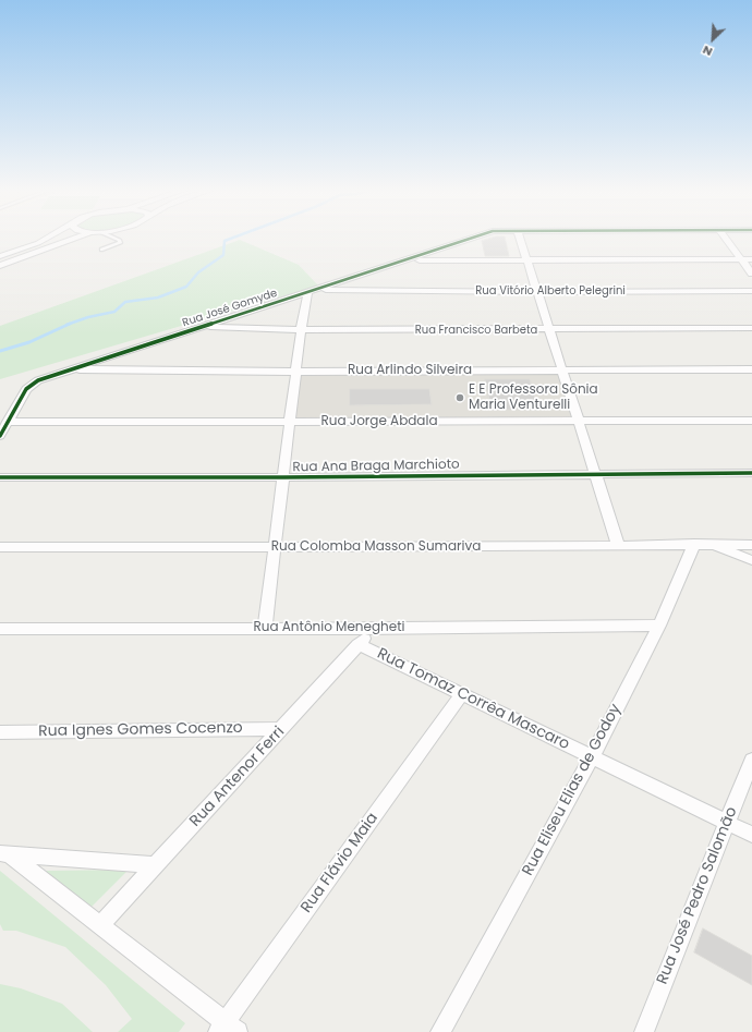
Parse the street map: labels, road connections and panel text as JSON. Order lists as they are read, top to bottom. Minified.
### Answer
{"streets":{"street":["Rua Vitório Alberto Pelegrini","Rua José Gomyde","Rua Francisco Barbeta","Rua Arlindo Silveira","Rua Jorge Abdala","Rua Ana Braga Marchioto","Rua Colomba Masson Sumariva","Rua Antônio Menegheti","Rua Tomaz Corrêa Mascaro","Rua Ignes Gomes Cocenzo","Rua Antenor Ferri","Rua Eliseu Elias de Godoy","Rua Flávio Maia","Rua José Pedro Salomão"]},"crossings":[["Rua Vitório Alberto Pelegrini","Rua José Gomyde"],["Rua José Gomyde","Rua Francisco Barbeta"],["Rua José Gomyde","Rua Arlindo Silveira"],["Rua José Gomyde","Rua Jorge Abdala"],["Rua Colomba Masson Sumariva","Rua Eliseu Elias de Godoy"],["Rua Antônio Menegheti","Rua Antenor Ferri"],["Rua Antônio Menegheti","Rua Eliseu Elias de Godoy"],["Rua Tomaz Corrêa Mascaro","Rua Antenor Ferri"],["Rua Tomaz Corrêa Mascaro","Rua Eliseu Elias de Godoy"],["Rua Tomaz Corrêa Mascaro","Rua Flávio Maia"],["Rua Tomaz Corrêa Mascaro","Rua José Pedro Salomão"],["Rua Ignes Gomes Cocenzo","Rua Antenor Ferri"]],"places":["E E Professora Sônia Maria Venturelli"],"north":"bottom left"}
